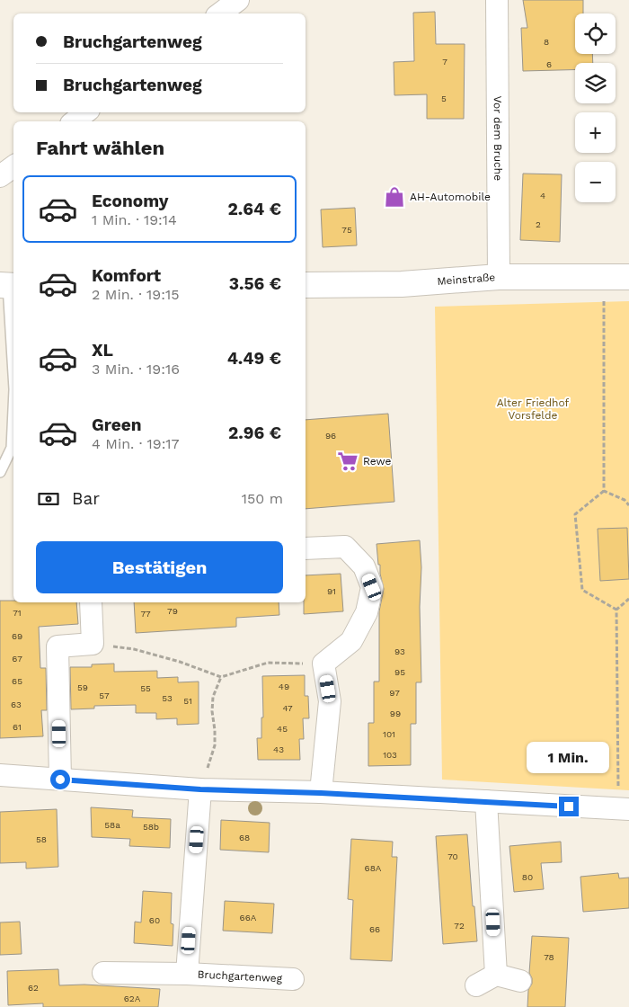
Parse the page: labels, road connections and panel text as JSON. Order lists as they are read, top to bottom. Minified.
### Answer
{"streets":{"street":["Vor dem Bruche","Meinstraße","Bruchgartenweg"]},"crossings":[["Vor dem Bruche","Meinstraße"]],"parks":["Alter Friedhof Vorsfelde"],"places":{"shop":["AH-Automobile"],"supermarket":["Rewe"]},"house_numbers":["8","7","6","5","4","2","75","96","91","79","71","77","69","93","67","95","65","49","59","55","97","57","53","51","63","47","99","61","45","101","43","103","58a","58b","68","58","70","68A","80","66A","60","72","66","78","62","62A"],"page":{"map_buttons":["+","−"],"banner":["Bruchgartenweg","Bruchgartenweg"],"heading":"Fahrt wählen","list":[{"name":"Economy","note":"1 Min. · 19:14","value":"2.64 €"},{"name":"Komfort","note":"2 Min. · 19:15","value":"3.56 €"},{"name":"XL","note":"3 Min. · 19:16","value":"4.49 €"},{"name":"Green","note":"4 Min. · 19:17","value":"2.96 €"}],"pay":["Bar","150 m"],"buttons":"Bestätigen","bubble":"1 Min."}}
